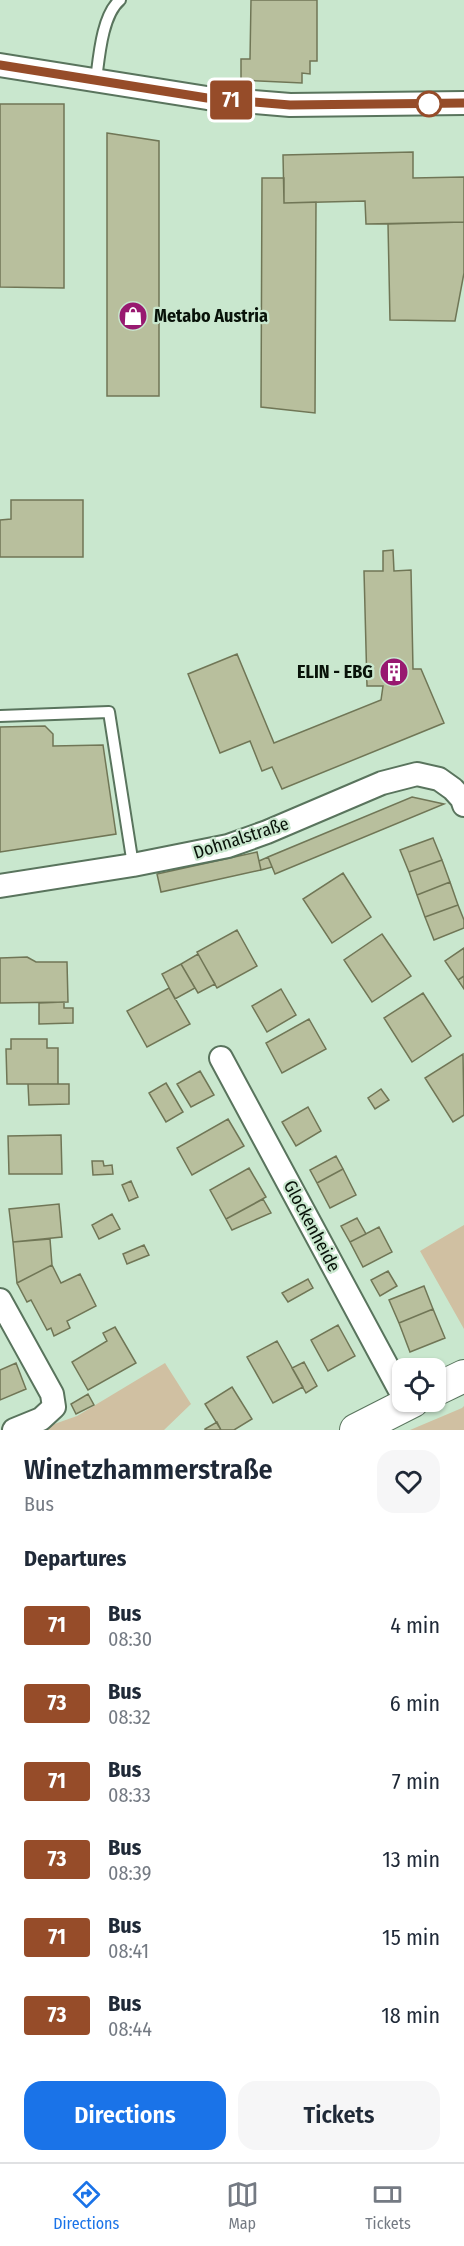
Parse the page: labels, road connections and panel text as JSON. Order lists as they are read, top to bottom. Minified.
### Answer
{"streets":{"street":["Dohnalstraße","Glockenheide"]},"places":{"shop":["Metabo Austria"],"building":["ELIN - EBG"]},"lines":["bus line 71"],"page":{"on_map":"71","heading":[["Winetzhammerstraße","Bus"],"Departures"],"list":[{"mark":"71","name":"Bus","note":"08:30","value":"4 min"},{"mark":"73","name":"Bus","note":"08:32","value":"6 min"},{"mark":"71","name":"Bus","note":"08:33","value":"7 min"},{"mark":"73","name":"Bus","note":"08:39","value":"13 min"},{"mark":"71","name":"Bus","note":"08:41","value":"15 min"},{"mark":"73","name":"Bus","note":"08:44","value":"18 min"}],"buttons":["Directions","Tickets"],"tabs":["Directions","Map","Tickets"]}}
